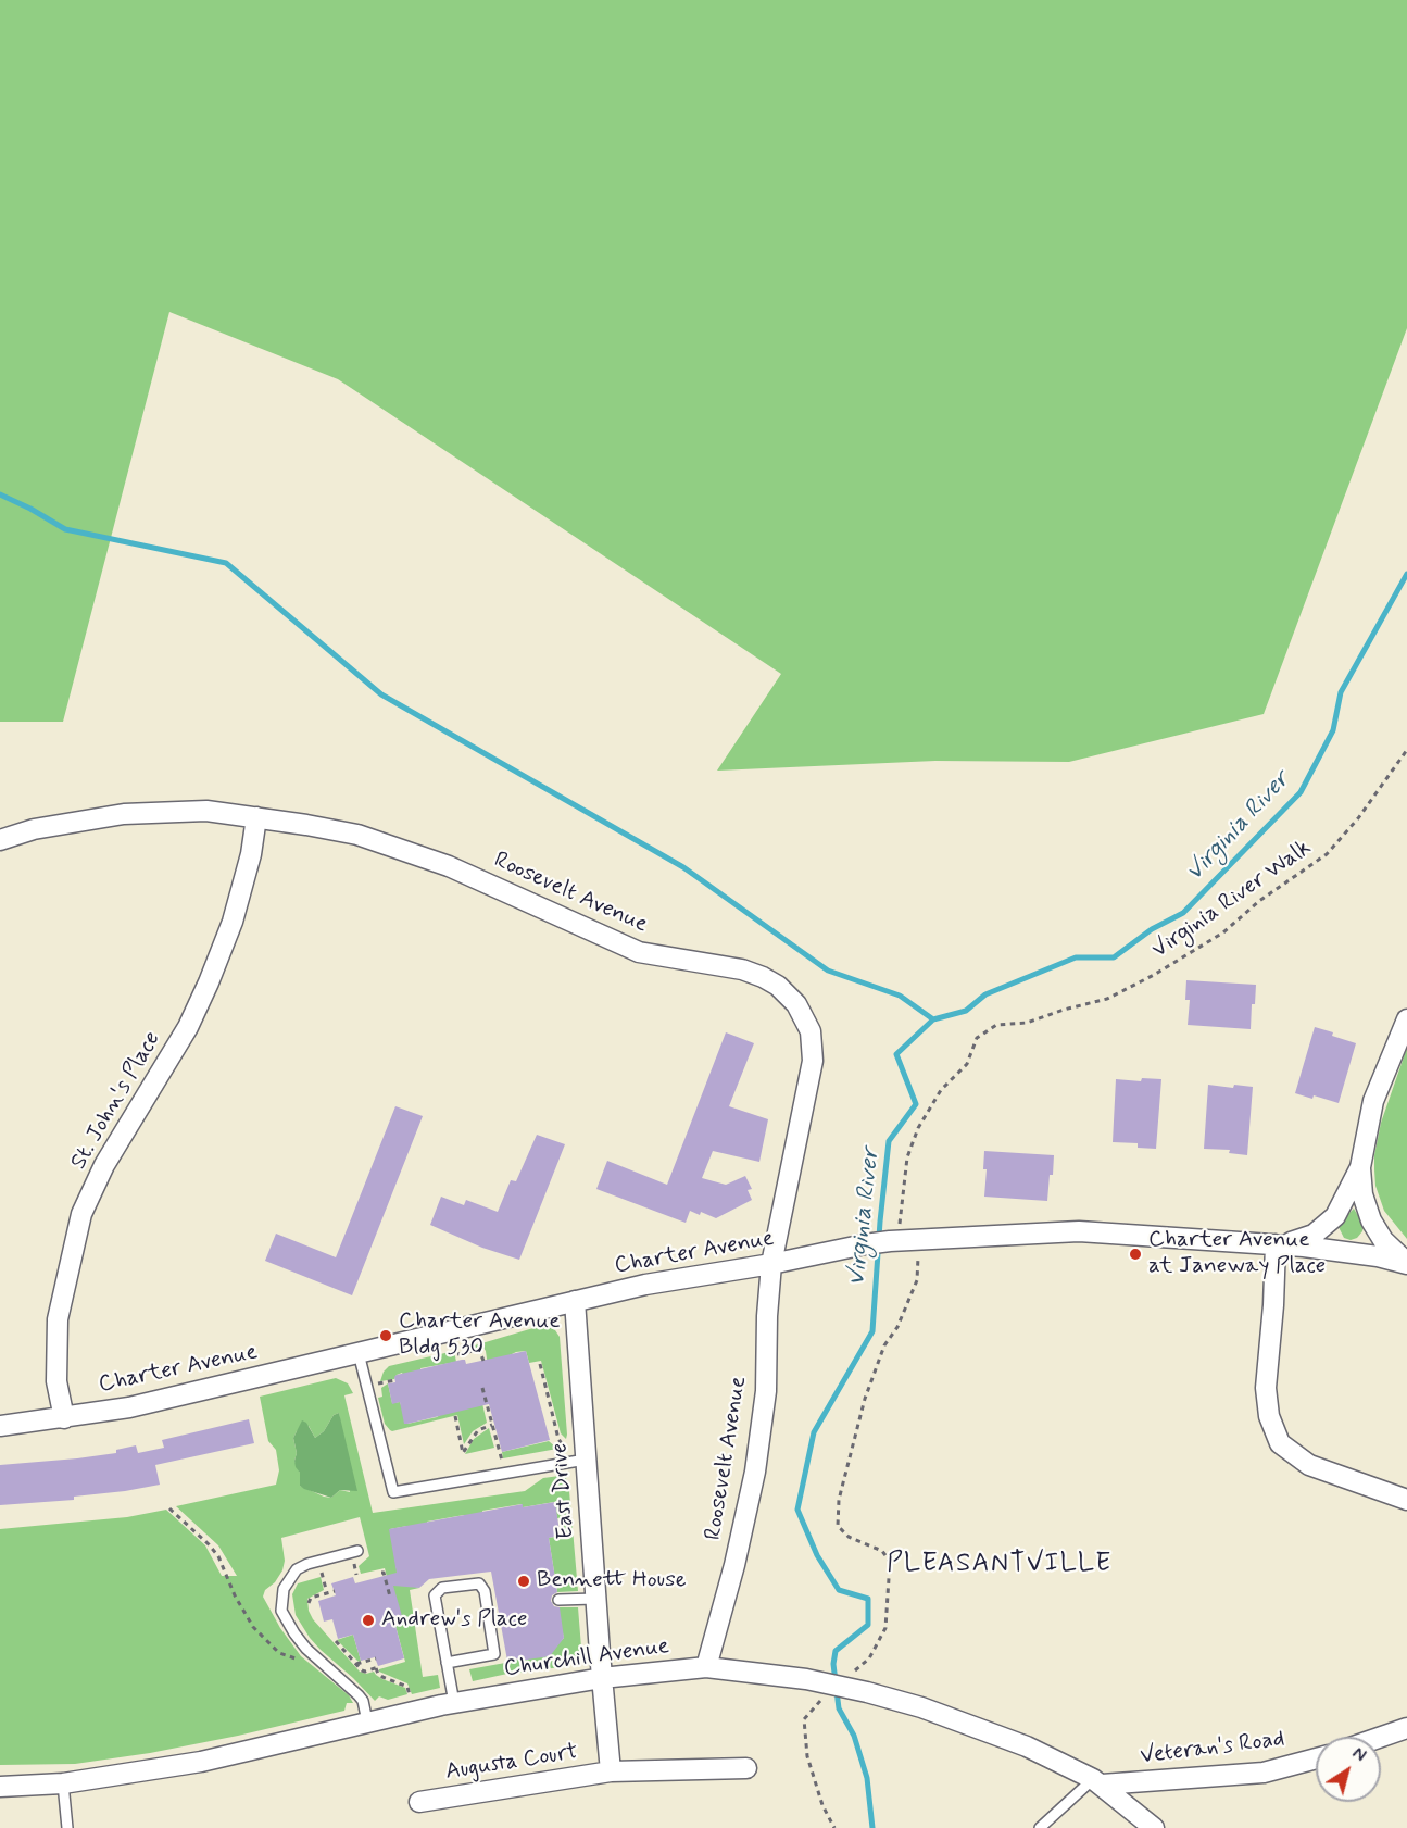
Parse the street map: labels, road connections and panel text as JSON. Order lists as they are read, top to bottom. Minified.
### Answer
{"streets":{"street":["Roosevelt Avenue","St. John's Place","Charter Avenue","East Drive","Churchill Avenue","Veteran's Road","Augusta Court"],"path":["Virginia River Walk"]},"crossings":[["Roosevelt Avenue","St. John's Place"],["Roosevelt Avenue","Charter Avenue"],["Roosevelt Avenue","Churchill Avenue"],["Virginia River Walk","Charter Avenue"],["Virginia River Walk","Churchill Avenue"],["St. John's Place","Charter Avenue"],["Charter Avenue","East Drive"],["East Drive","Churchill Avenue"],["East Drive","Augusta Court"],["Churchill Avenue","Veteran's Road"],["Churchill Avenue","Augusta Court"]],"districts":["PLEASANTVILLE"],"water":["Virginia River"],"places":["Charter Avenue at Janeway Place","Charter Avenue Bldg 530","Bennett House","Andrew's Place"],"north":"top right"}
